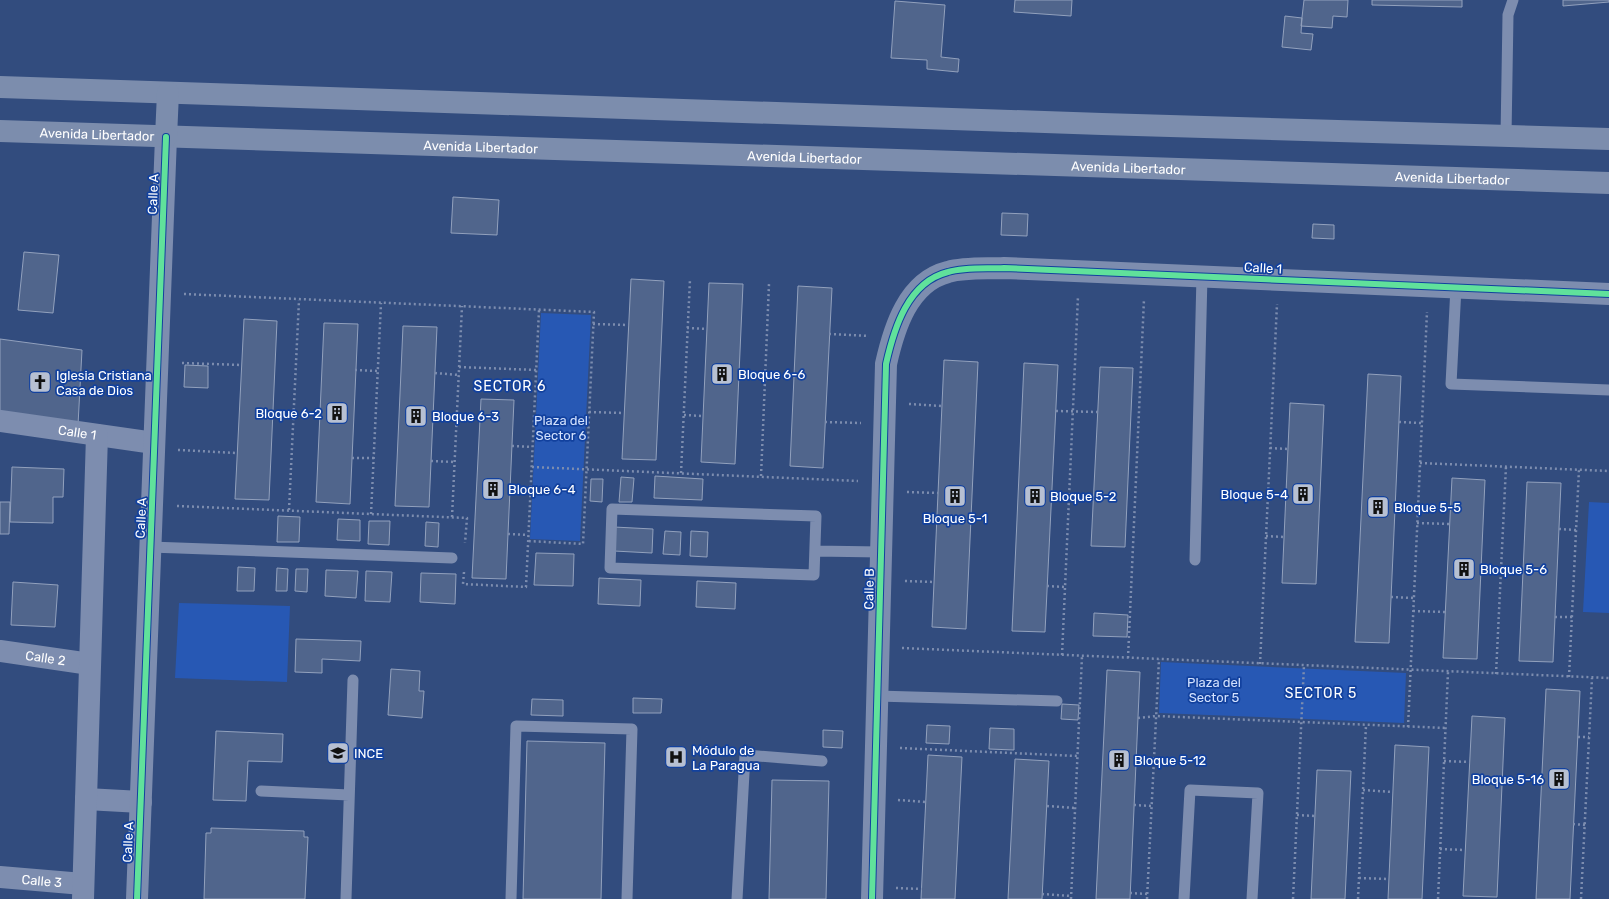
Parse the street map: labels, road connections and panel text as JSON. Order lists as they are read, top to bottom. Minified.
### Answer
{"streets":{"main road":["Avenida Libertador"],"street":["Calle A","Calle 1","Calle B","Calle 2","Calle 3"]},"crossings":[["Avenida Libertador","Calle A"],["Calle A","Calle 1"],["Calle 1","Calle B"]],"districts":["SECTOR 6","SECTOR 5"],"parks":["Plaza del Sector 6","Plaza del Sector 5"],"places":{"building":["Bloque 6-6","Bloque 6-2","Bloque 6-3","Bloque 6-4","Bloque 5-4","Bloque 5-1","Bloque 5-2","Bloque 5-5","Bloque 5-6","Bloque 5-12","Bloque 5-16"],"church":["Iglesia Cristiana Casa de Dios"],"school or university":["INCE"],"hospital":["Módulo de La Paragua"]}}
